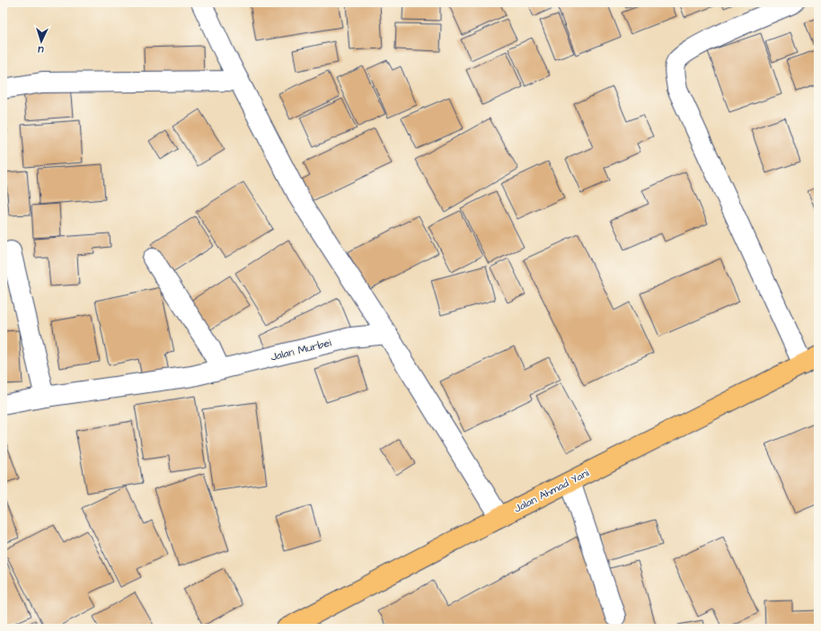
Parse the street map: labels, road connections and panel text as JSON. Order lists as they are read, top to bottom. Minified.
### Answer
{"streets":{"highway":["Jalan Ahmad Yani"],"street":["Jalan Murbei"]},"north":"bottom"}
